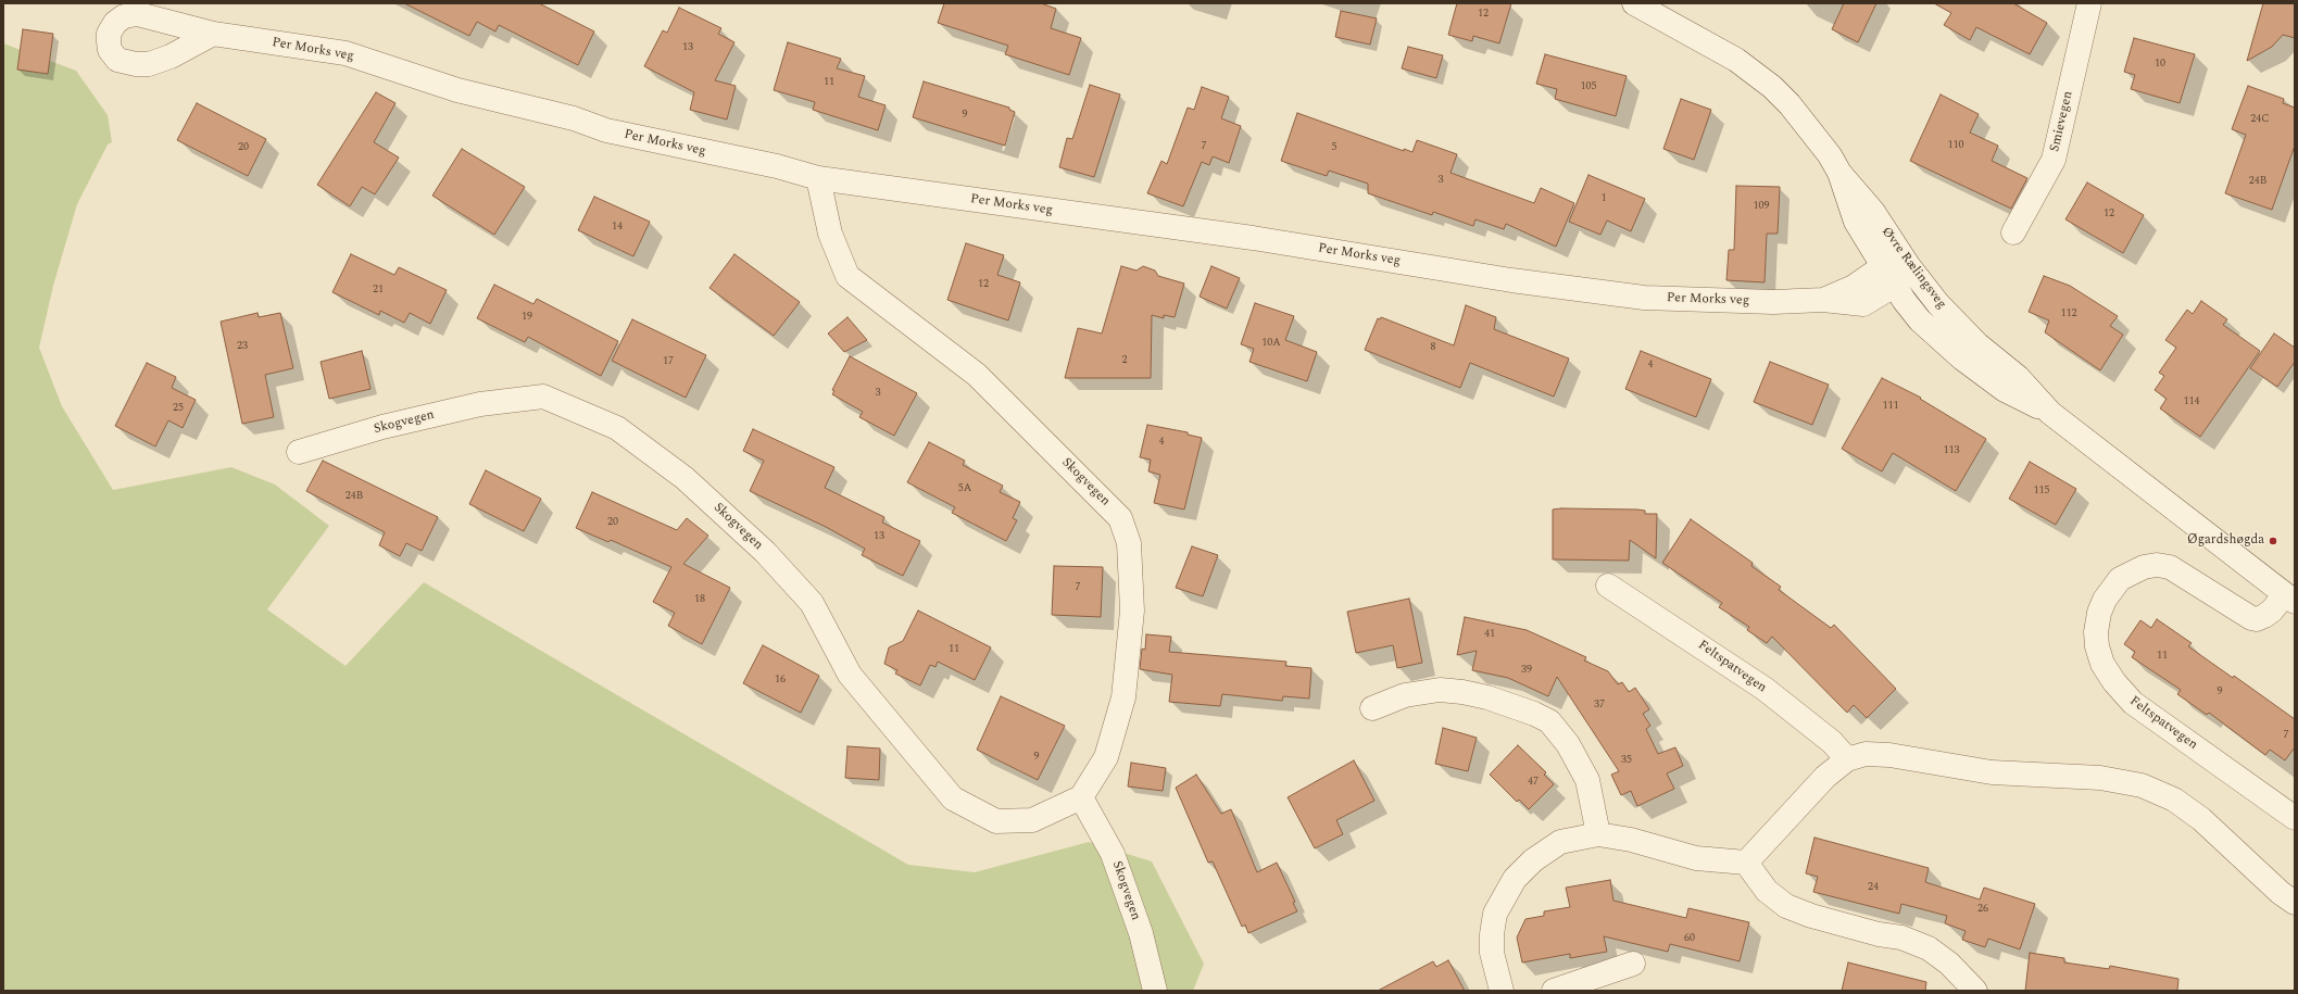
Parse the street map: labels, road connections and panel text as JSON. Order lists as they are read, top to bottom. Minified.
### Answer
{"streets":{"street":["Per Morks veg","Smievegen","Øvre Rælingsveg","Skogvegen","Feltspatvegen"]},"crossings":[["Per Morks veg","Øvre Rælingsveg"],["Per Morks veg","Skogvegen"],["Øvre Rælingsveg","Feltspatvegen"]],"places":["Øgardshøgda"],"house_numbers":["12","13","10","11","105","9","24C","110","7","20","5","3","24B","1","109","12","14","12","21","112","19","10A","23","8","2","17","4","3","114","111","25","4","113","5A","115","24B","20","13","7","18","41","11","11","39","16","9","37","7","9","35","47","24","26","60"]}
